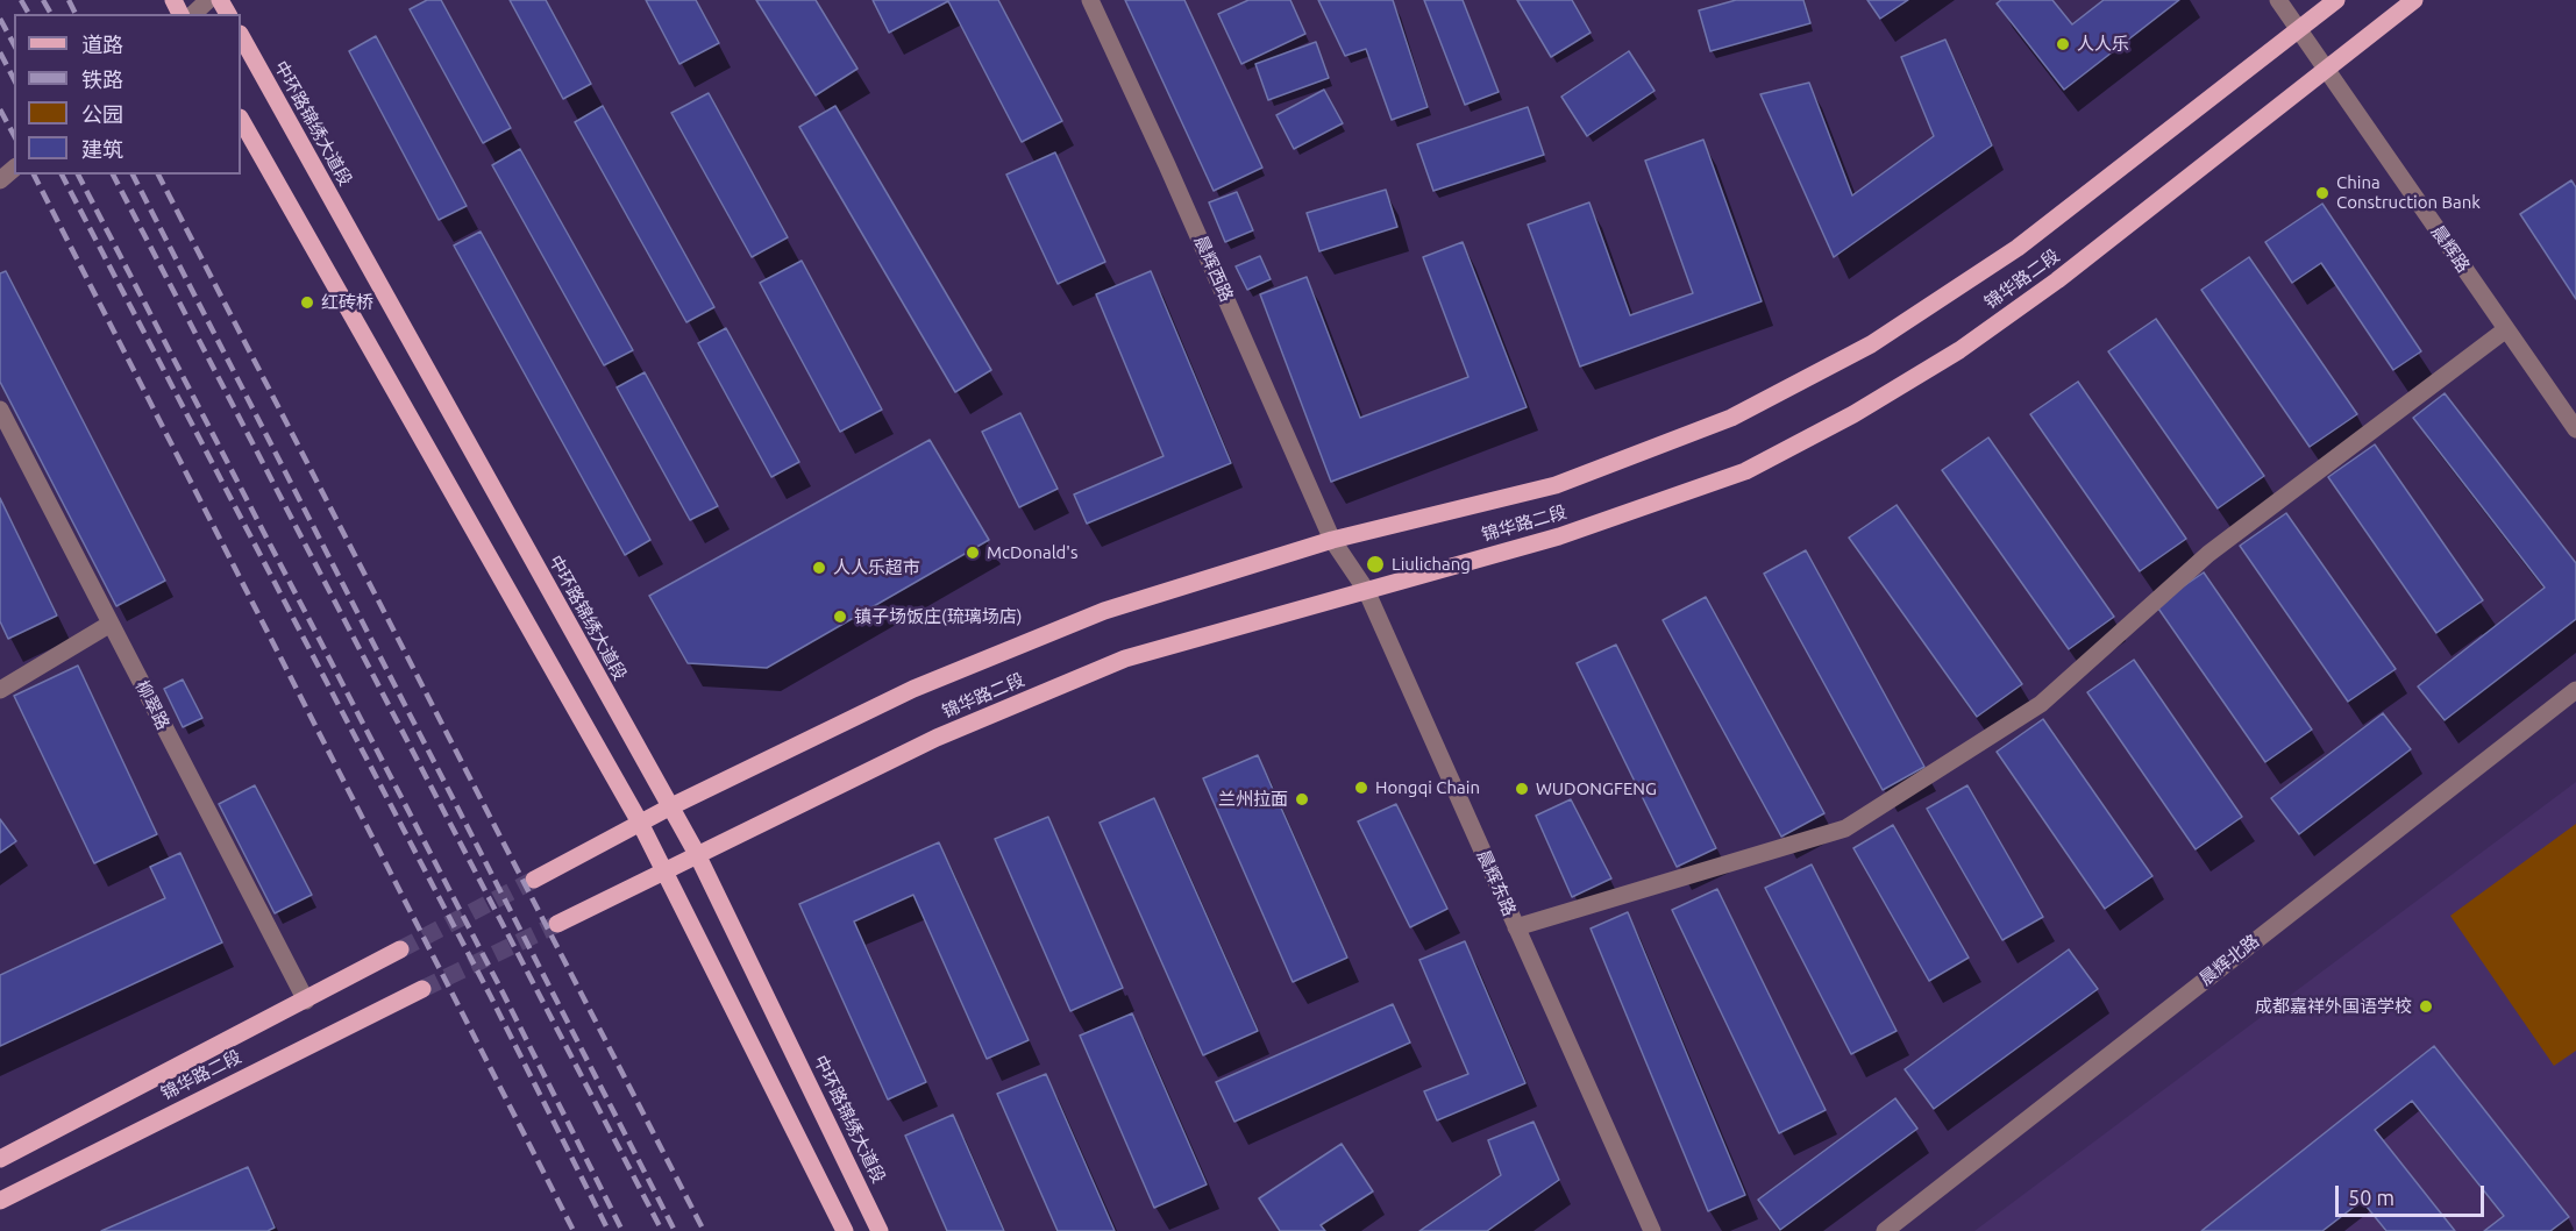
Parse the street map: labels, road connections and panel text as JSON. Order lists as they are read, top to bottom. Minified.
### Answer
{"streets":{"main road":["中环路锦绣大道段","锦华路二段"],"street":["晨辉路","晨辉西路","柳翠路","晨辉东路","晨辉北路"]},"crossings":[["中环路锦绣大道段","锦华路二段"],["晨辉路","锦华路二段"],["晨辉西路","锦华路二段"],["晨辉西路","晨辉东路"],["锦华路二段","柳翠路"],["锦华路二段","晨辉东路"]],"places":["人人乐","China Construction Bank","红砖桥","McDonald's","Liulichang","人人乐超市","镇子场饭庄(琉璃场店)","Hongqi Chain","WUDONGFENG","兰州拉面","成都嘉祥外国语学校"],"legend":["道路","铁路","公园","建筑"],"scale_bar":"50 m"}
